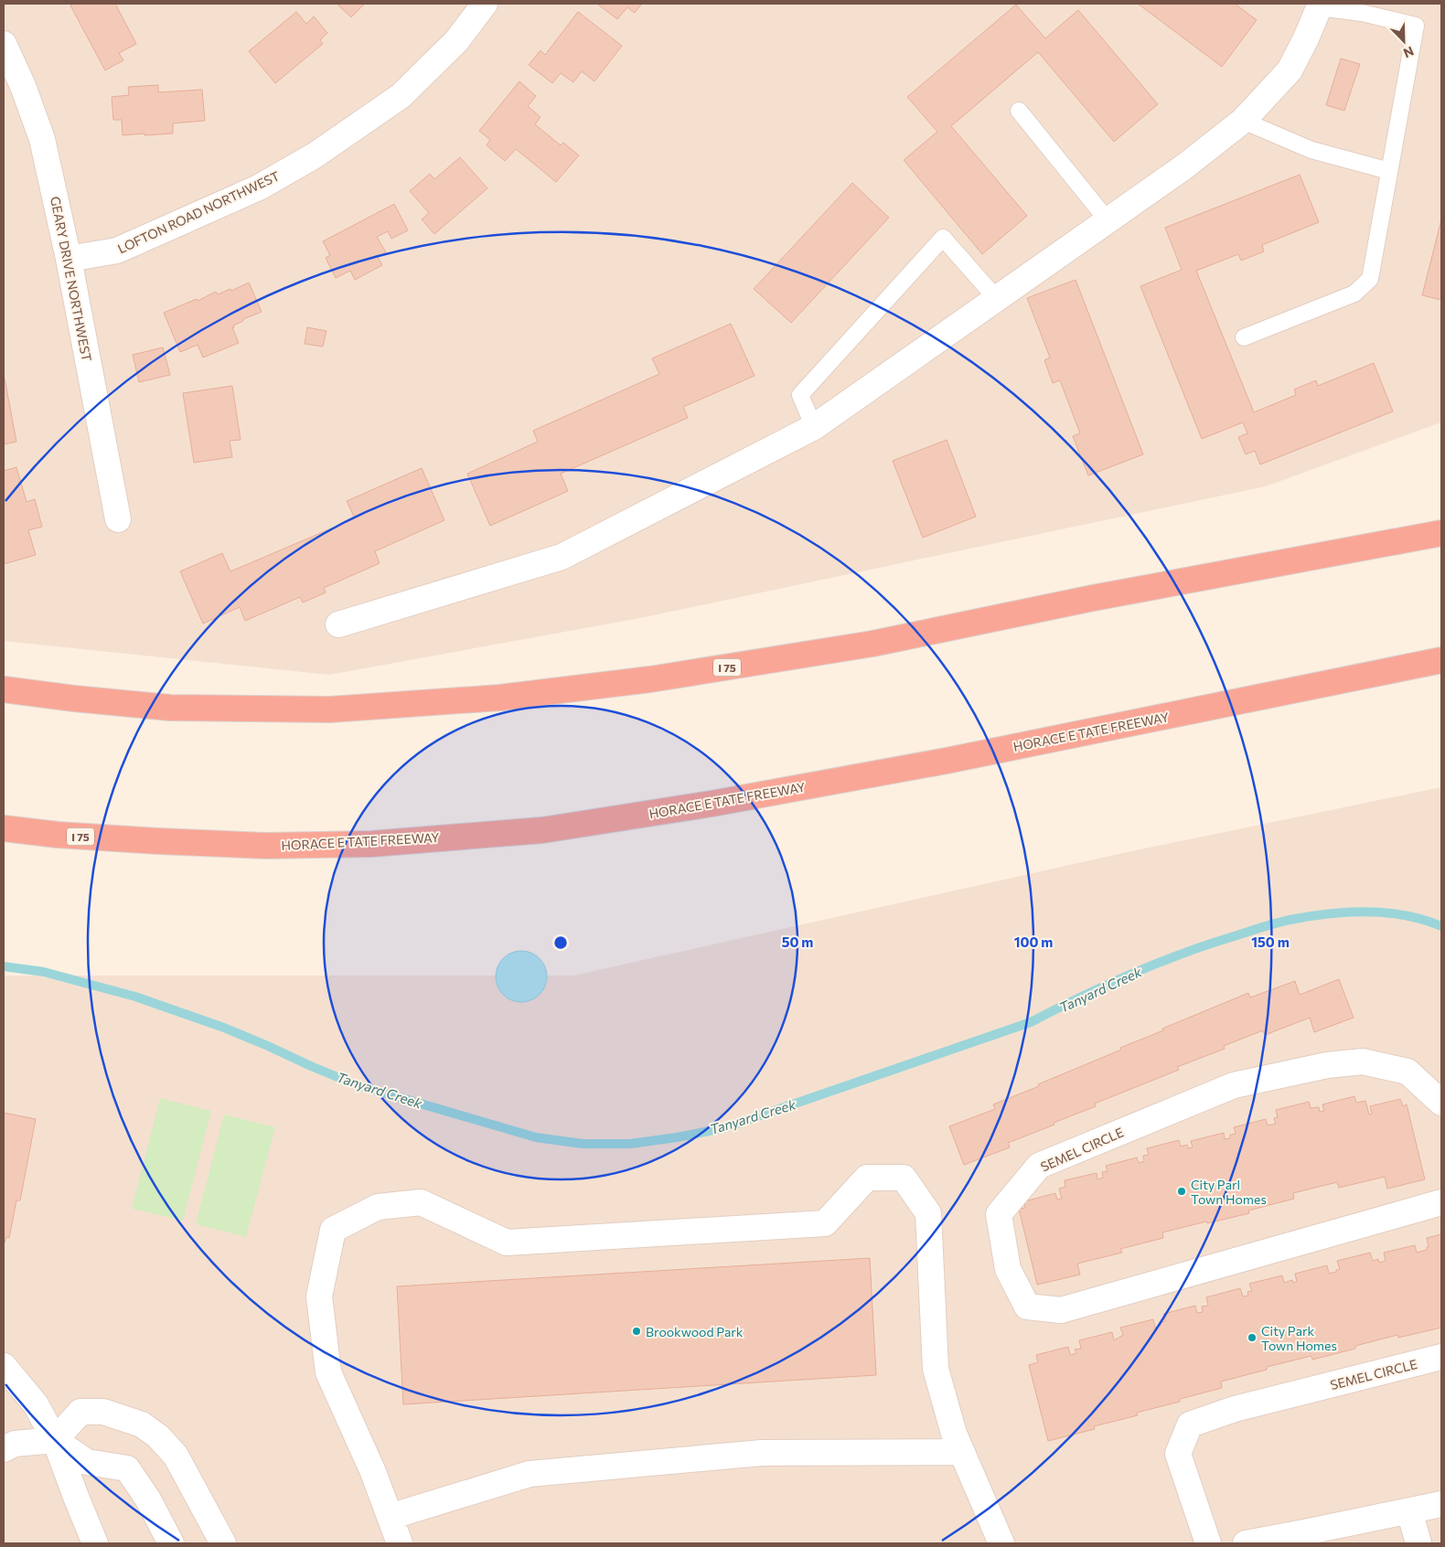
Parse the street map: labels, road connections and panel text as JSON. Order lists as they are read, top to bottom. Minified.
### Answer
{"streets":{"highway":["I 75","HORACE E TATE FREEWAY"],"street":["LOFTON ROAD NORTHWEST","GEARY DRIVE NORTHWEST","SEMEL CIRCLE"]},"crossings":[["LOFTON ROAD NORTHWEST","GEARY DRIVE NORTHWEST"]],"water":["Tanyard Creek"],"places":["City Parl Town Homes","Brookwood Park","City Park Town Homes"],"north":"bottom right","rings":["50 m","100 m","150 m"]}
